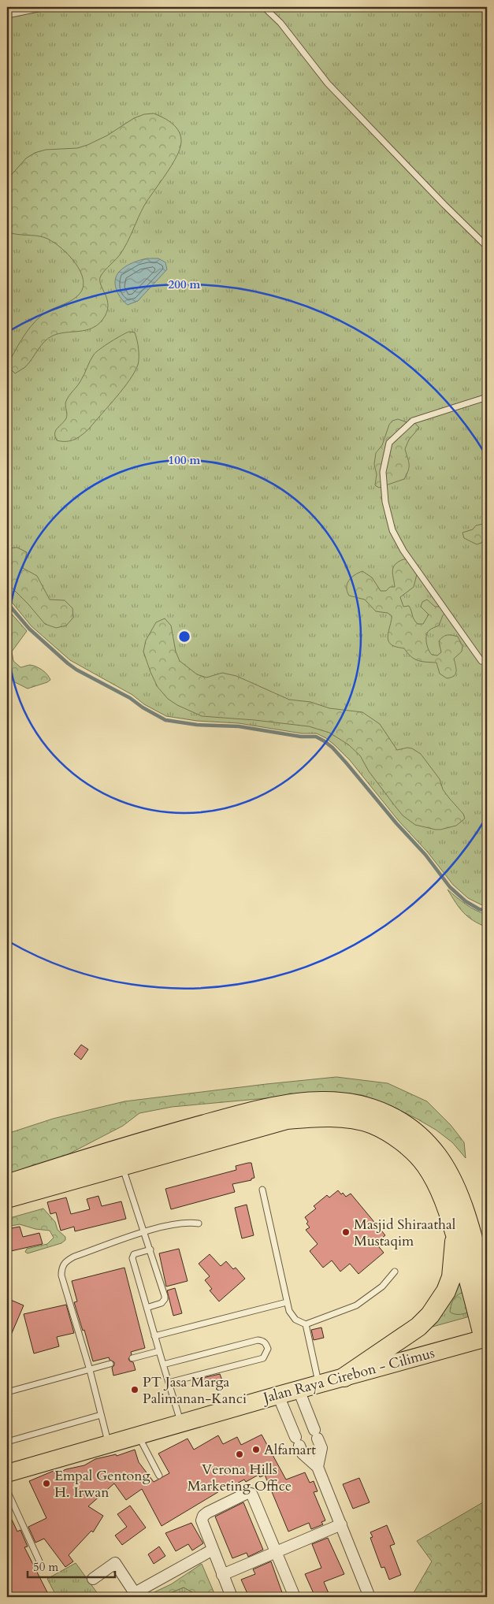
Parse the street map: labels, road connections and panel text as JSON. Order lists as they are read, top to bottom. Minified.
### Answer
{"streets":{"highway":["Jalan Raya Cirebon - Cilimus"]},"places":["Masjid Shiraathal Mustaqim","PT Jasa Marga Palimanan-Kanci","Alfamart","Verona Hills Marketing Office","Empal Gentong H. Irwan"],"scale_bar":"50 m","rings":["200 m","100 m"]}
